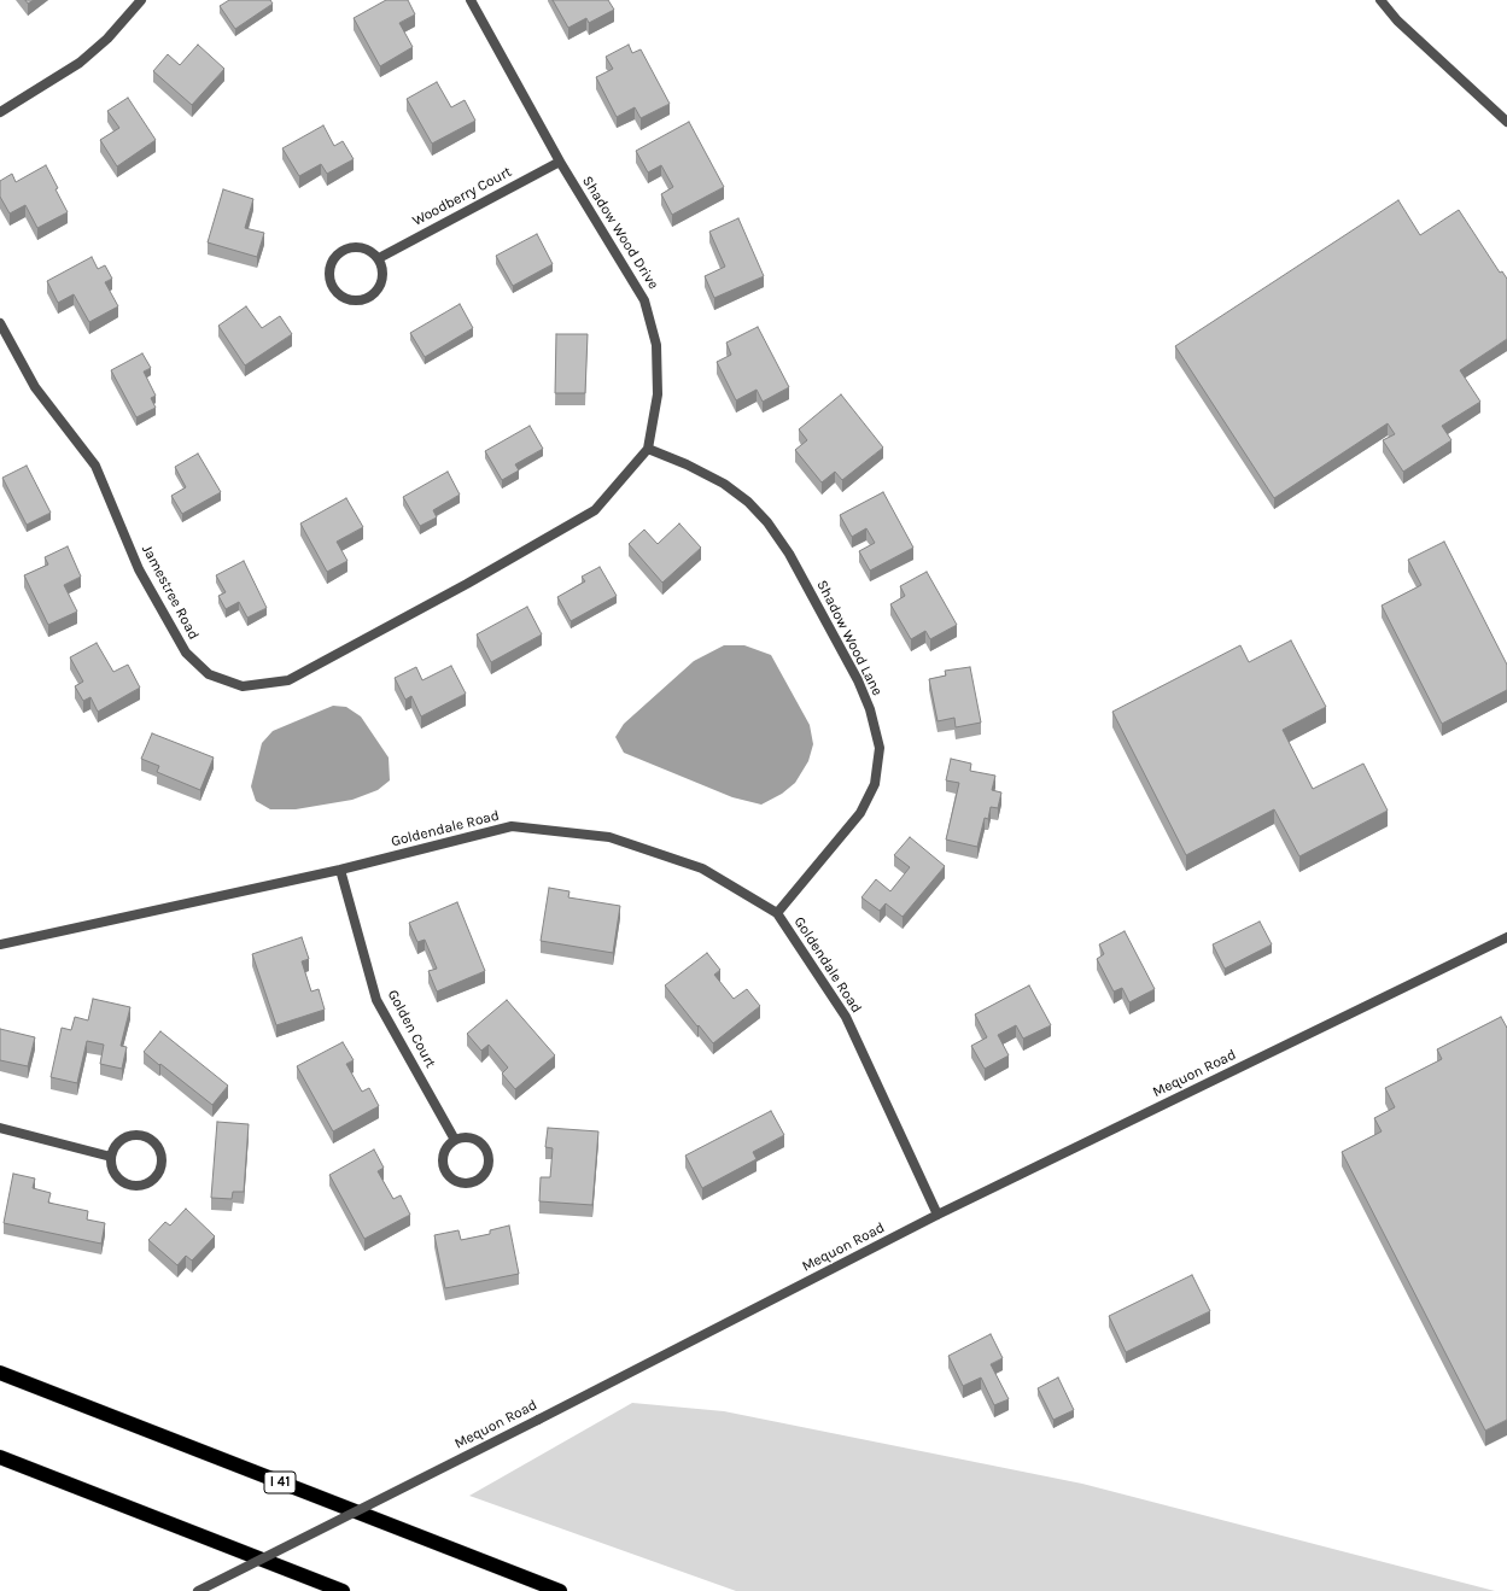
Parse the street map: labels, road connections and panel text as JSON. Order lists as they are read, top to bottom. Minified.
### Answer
{"streets":{"highway":["I 41"],"street":["Woodberry Court","Shadow Wood Drive","Jamestree Road","Shadow Wood Lane","Goldendale Road","Golden Court","Mequon Road"]},"crossings":[["Woodberry Court","Shadow Wood Drive"],["Shadow Wood Drive","Jamestree Road"],["Shadow Wood Drive","Shadow Wood Lane"],["Jamestree Road","Shadow Wood Lane"],["Shadow Wood Lane","Goldendale Road"],["Goldendale Road","Golden Court"],["Goldendale Road","Mequon Road"]]}
